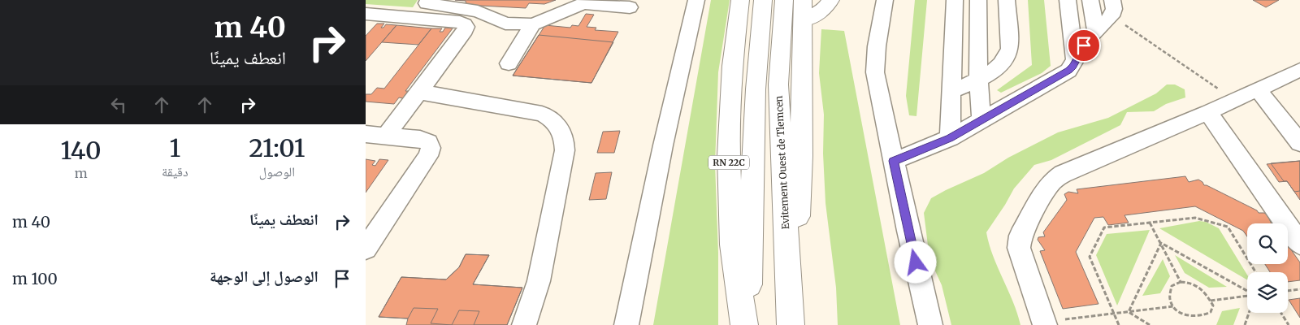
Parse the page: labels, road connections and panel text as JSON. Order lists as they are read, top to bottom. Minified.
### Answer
{"streets":{"main road":["RN 22C","Evitement Ouest de Tlemcen"]},"page":{"turn":["40 m","انعطف يمينًا"],"eta":["21:01","الوصول","1","دقيقة","140","m"],"list":[{"name":"انعطف يمينًا","value":"40 m"},{"name":"الوصول إلى الوجهة","value":"100 m"}]}}
